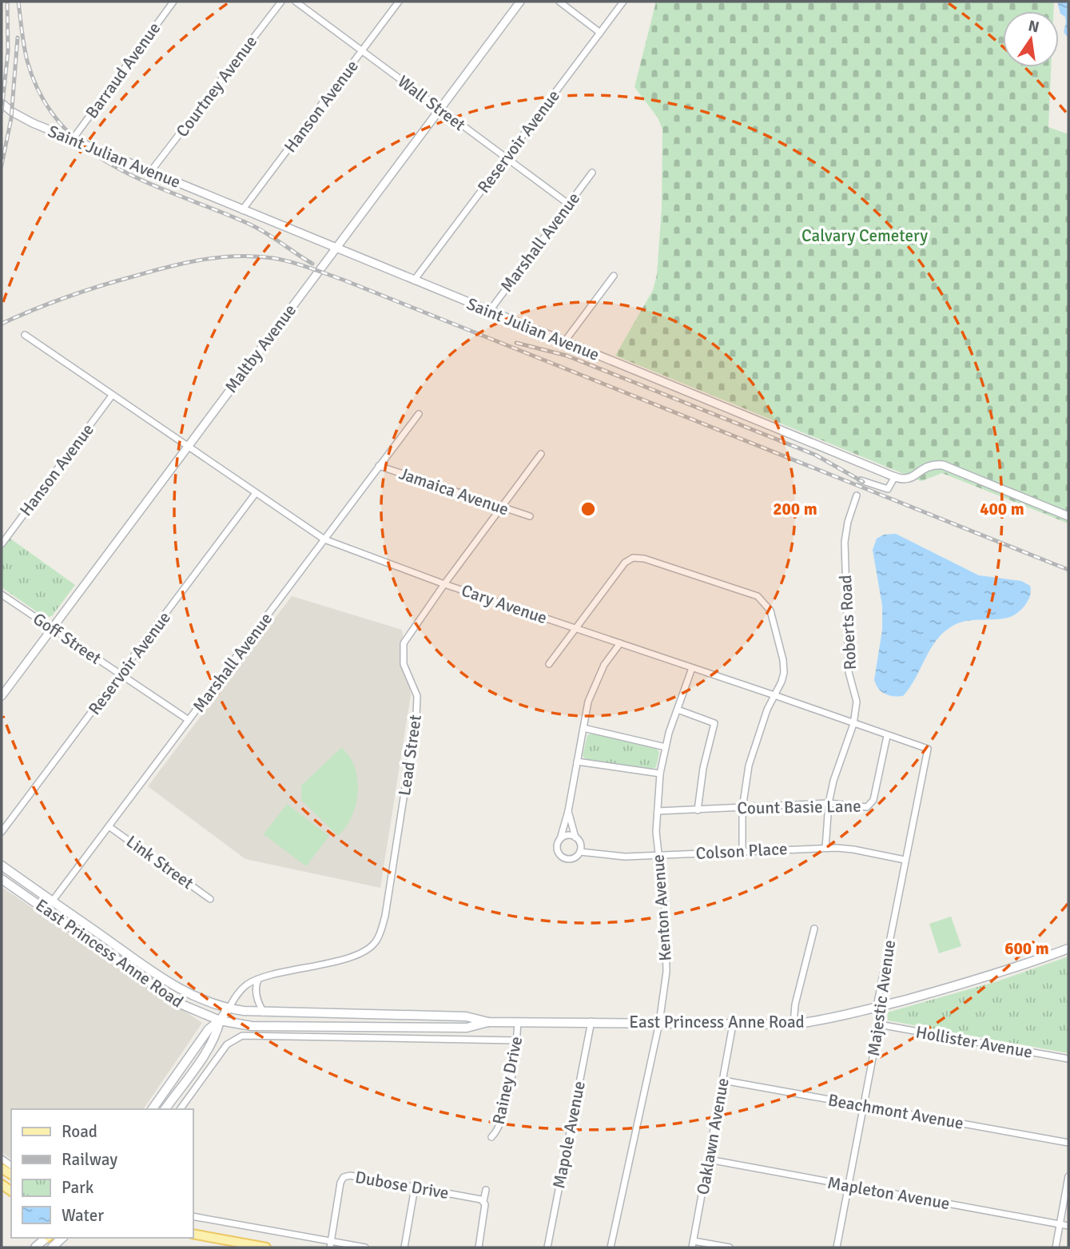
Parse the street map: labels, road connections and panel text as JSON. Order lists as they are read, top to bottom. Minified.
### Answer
{"streets":{"main road":["East Princess Anne Road"],"street":["Barraud Avenue","Courtney Avenue","Wall Street","Hanson Avenue","Reservoir Avenue","Saint Julian Avenue","Marshall Avenue","Maltby Avenue","Jamaica Avenue","Cary Avenue","Roberts Road","Goff Street","Lead Street","Count Basie Lane","Colson Place","Link Street","Kenton Avenue","Majestic Avenue","Hollister Avenue","Rainey Drive","Beachmont Avenue","Mapole Avenue","Oaklawn Avenue","Dubose Drive","Mapleton Avenue"]},"crossings":[["Barraud Avenue","Saint Julian Avenue"],["Courtney Avenue","Saint Julian Avenue"],["Wall Street","Hanson Avenue"],["Wall Street","Reservoir Avenue"],["Wall Street","Marshall Avenue"],["Wall Street","Maltby Avenue"],["Hanson Avenue","Saint Julian Avenue"],["Hanson Avenue","Cary Avenue"],["Reservoir Avenue","Saint Julian Avenue"],["Reservoir Avenue","Cary Avenue"],["Reservoir Avenue","Goff Street"],["Saint Julian Avenue","Marshall Avenue"],["Saint Julian Avenue","Maltby Avenue"],["Marshall Avenue","Jamaica Avenue"],["Marshall Avenue","Cary Avenue"],["Marshall Avenue","Goff Street"],["Marshall Avenue","Link Street"],["Marshall Avenue","East Princess Anne Road"],["Maltby Avenue","Cary Avenue"],["Maltby Avenue","Goff Street"],["Jamaica Avenue","Lead Street"],["Cary Avenue","Roberts Road"],["Cary Avenue","Lead Street"],["Cary Avenue","Count Basie Lane"],["Cary Avenue","Kenton Avenue"],["Cary Avenue","Majestic Avenue"],["Roberts Road","Count Basie Lane"],["Roberts Road","Colson Place"],["Lead Street","East Princess Anne Road"],["Count Basie Lane","Kenton Avenue"],["Colson Place","Kenton Avenue"],["Colson Place","Majestic Avenue"],["Kenton Avenue","East Princess Anne Road"],["East Princess Anne Road","Majestic Avenue"],["East Princess Anne Road","Rainey Drive"],["East Princess Anne Road","Mapole Avenue"],["East Princess Anne Road","Oaklawn Avenue"],["Majestic Avenue","Hollister Avenue"],["Majestic Avenue","Beachmont Avenue"],["Majestic Avenue","Mapleton Avenue"],["Beachmont Avenue","Oaklawn Avenue"],["Oaklawn Avenue","Mapleton Avenue"]],"parks":["Calvary Cemetery"],"legend":["Road","Railway","Park","Water"],"north":"top","rings":["200 m","400 m","600 m"]}
